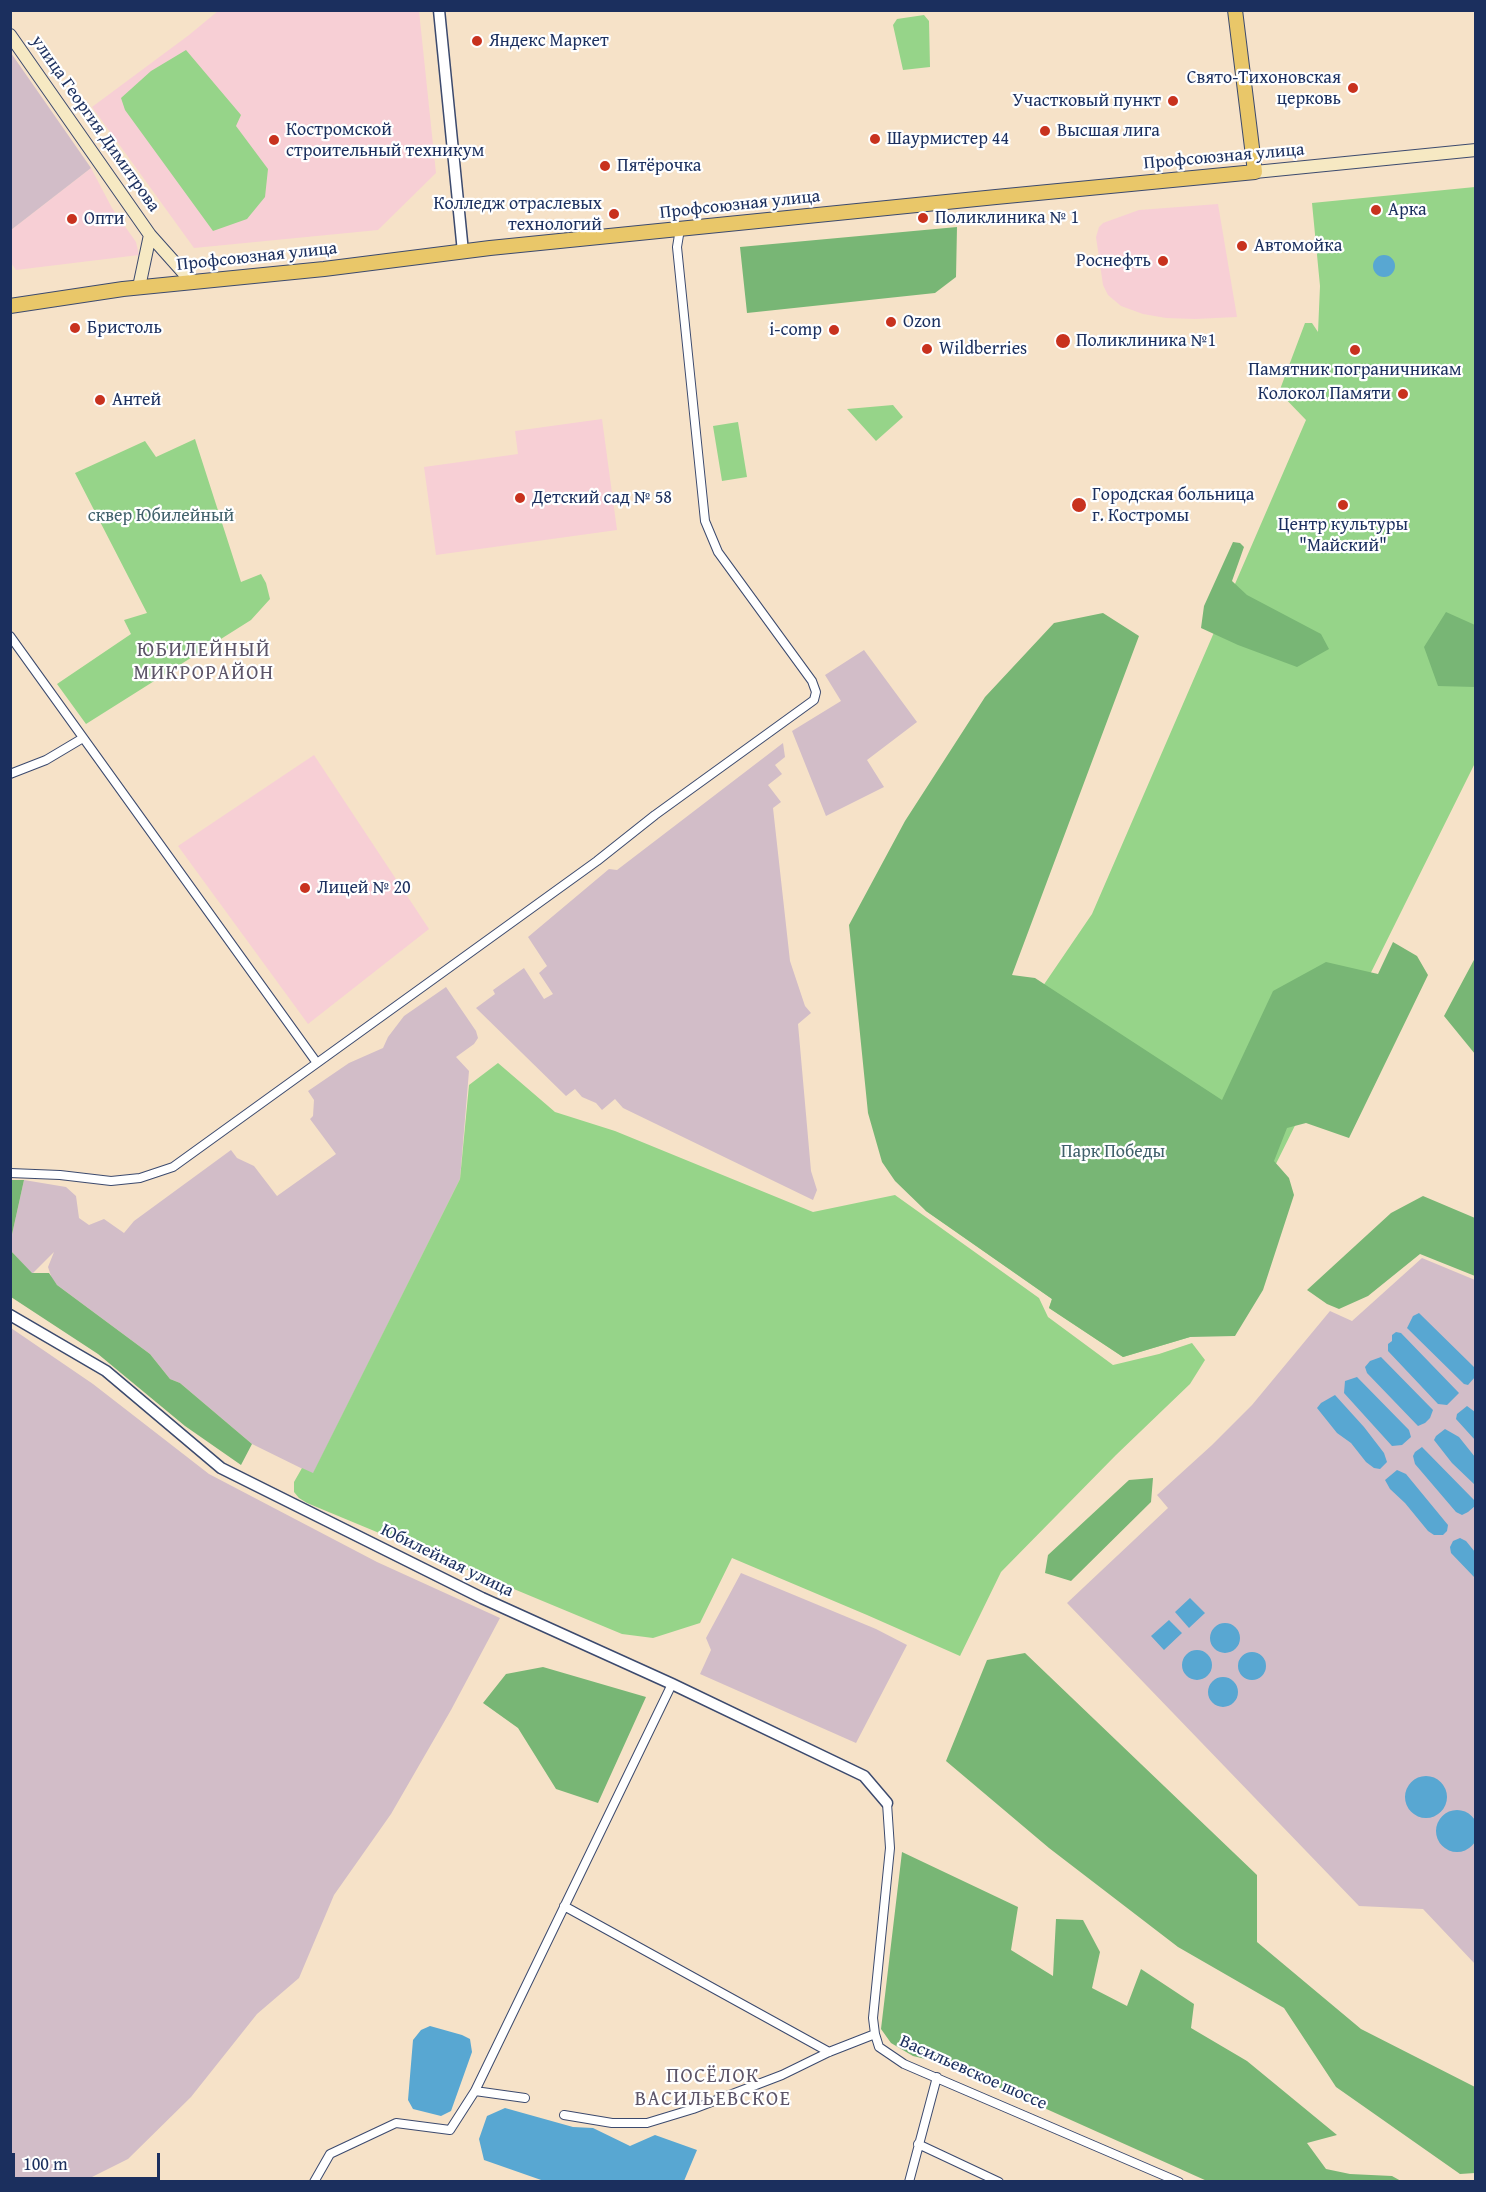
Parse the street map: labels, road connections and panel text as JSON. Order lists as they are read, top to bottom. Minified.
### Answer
{"streets":{"highway":["Профсоюзная улица"],"main road":["улица Георгия Димитрова"],"street":["Юбилейная улица","Васильевское шоссе"]},"crossings":[["улица Георгия Димитрова","Профсоюзная улица"],["Юбилейная улица","Васильевское шоссе"]],"districts":["ЮБИЛЕЙНЫЙ МИКРОРАЙОН","ПОСЁЛОК ВАСИЛЬЕВСКОЕ"],"parks":["сквер Юбилейный","Парк Победы"],"places":["Яндекс Маркет","Свято-Тихоновская церковь","Участковый пункт","Высшая лига","Шаурмистер 44","Костромской строительный техникум","Пятёрочка","Арка","Колледж отраслевых технологий","Поликлиника № 1","Опти","Автомойка","Роснефть","Ozon","Бристоль","i-comp","Поликлиника №1","Wildberries","Памятник пограничникам","Колокол Памяти","Антей","Детский сад № 58","Городская больница г. Костромы","Центр культуры \"Майский\"","Лицей № 20"],"scale_bar":"100 m"}
